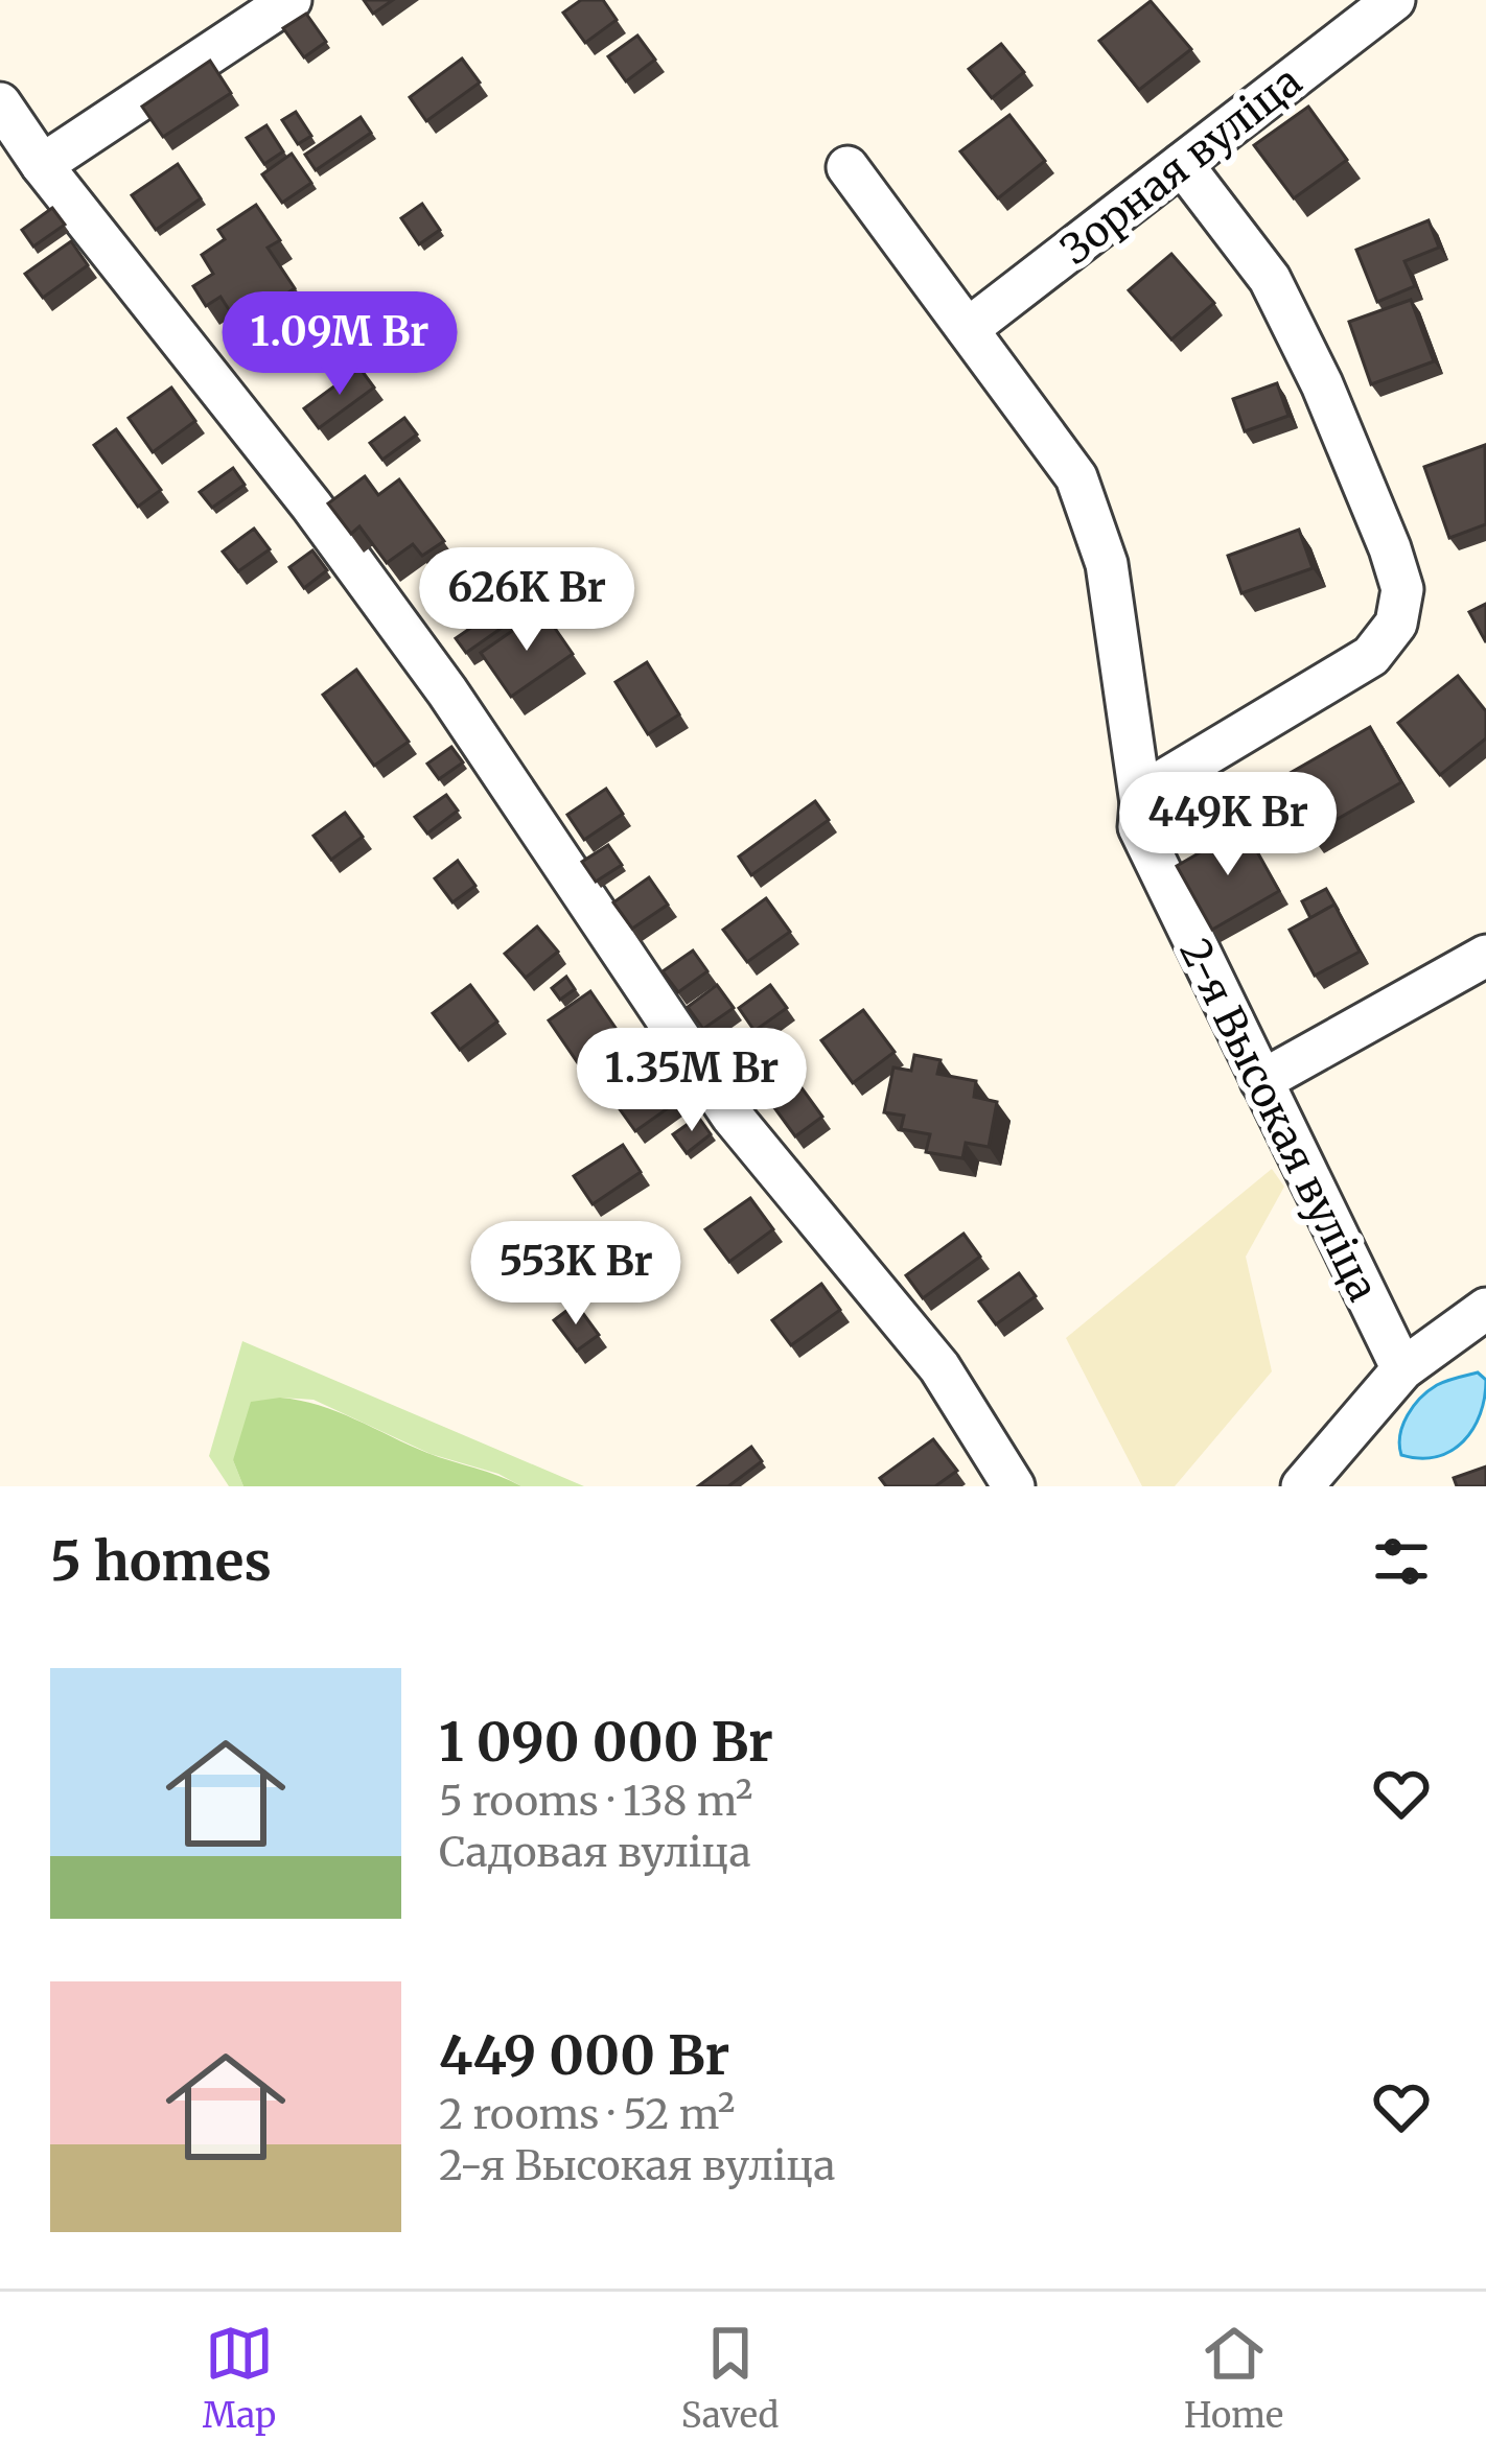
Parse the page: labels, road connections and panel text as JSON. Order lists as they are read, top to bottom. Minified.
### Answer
{"streets":{"street":["Зорная вуліца","2-я Высокая вуліца"]},"crossings":[["Зорная вуліца","2-я Высокая вуліца"]],"page":{"price":["1.09M Br","626K Br","449K Br","1.35M Br","553K Br"],"heading":"5 homes","list":[{"name":"1 090 000 Br","note":"5 rooms · 138 m² · Садовая вуліца"},{"name":"449 000 Br","note":"2 rooms · 52 m² · 2-я Высокая вуліца"}],"tabs":["Map","Saved","Home"]}}
